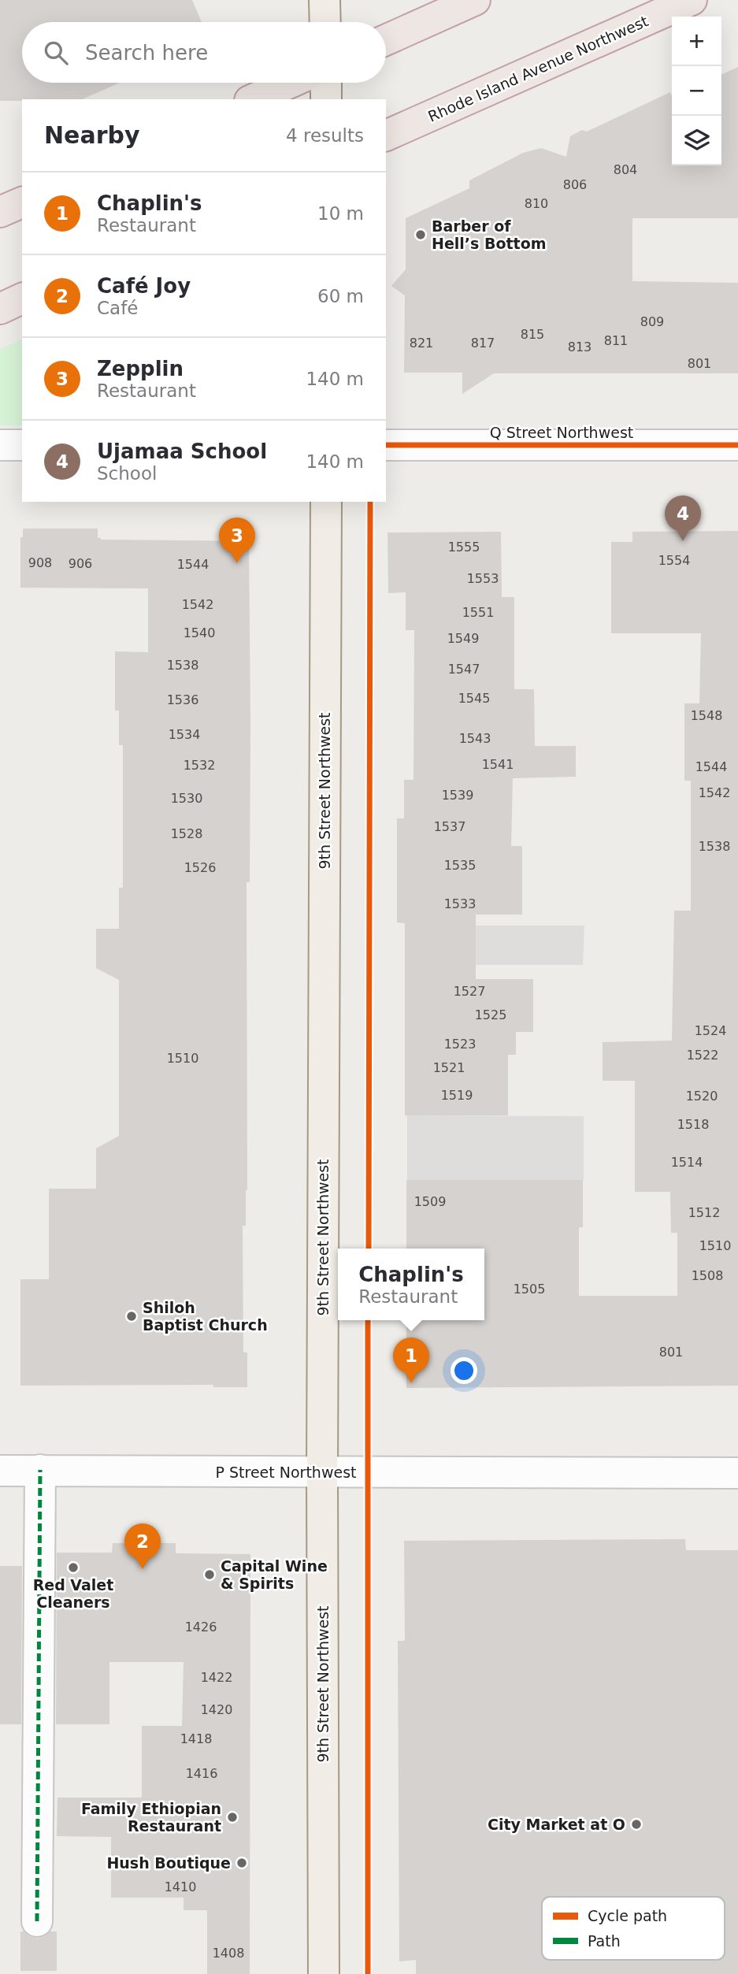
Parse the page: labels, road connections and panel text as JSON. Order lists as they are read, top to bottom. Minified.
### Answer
{"streets":{"highway":["Rhode Island Avenue Northwest"],"main road":["9th Street Northwest"],"street":["Q Street Northwest","P Street Northwest"]},"crossings":[["9th Street Northwest","P Street Northwest"]],"places":["Barber of Hell’s Bottom","Shiloh Baptist Church","Red Valet Cleaners","Capital Wine & Spirits","Family Ethiopian Restaurant","City Market at O","Hush Boutique"],"house_numbers":["804","806","810","809","815","811","821","817","813","801","1555","1554","908","906","1544","1553","1542","1551","1540","1549","1538","1547","1545","1536","1548","1534","1543","1541","1532","1544","1542","1539","1530","1537","1528","1538","1535","1526","1533","1527","1525","1524","1523","1522","1510","1521","1519","1520","1518","1514","1509","1512","1510","1508","1505","801","1426","1422","1420","1418","1416","1410","1408"],"legend":["Cycle path","Path"],"page":{"map_buttons":["+","−"],"search":"Search here","heading":["Nearby","4 results"],"list":[{"mark":"1","name":"Chaplin's","note":"Restaurant","value":"10 m"},{"mark":"2","name":"Café Joy","note":"Café","value":"60 m"},{"mark":"3","name":"Zepplin","note":"Restaurant","value":"140 m"},{"mark":"4","name":"Ujamaa School","note":"School","value":"140 m"}],"pins":["4","3","1","2"],"popup":["Chaplin's","Restaurant"]}}
